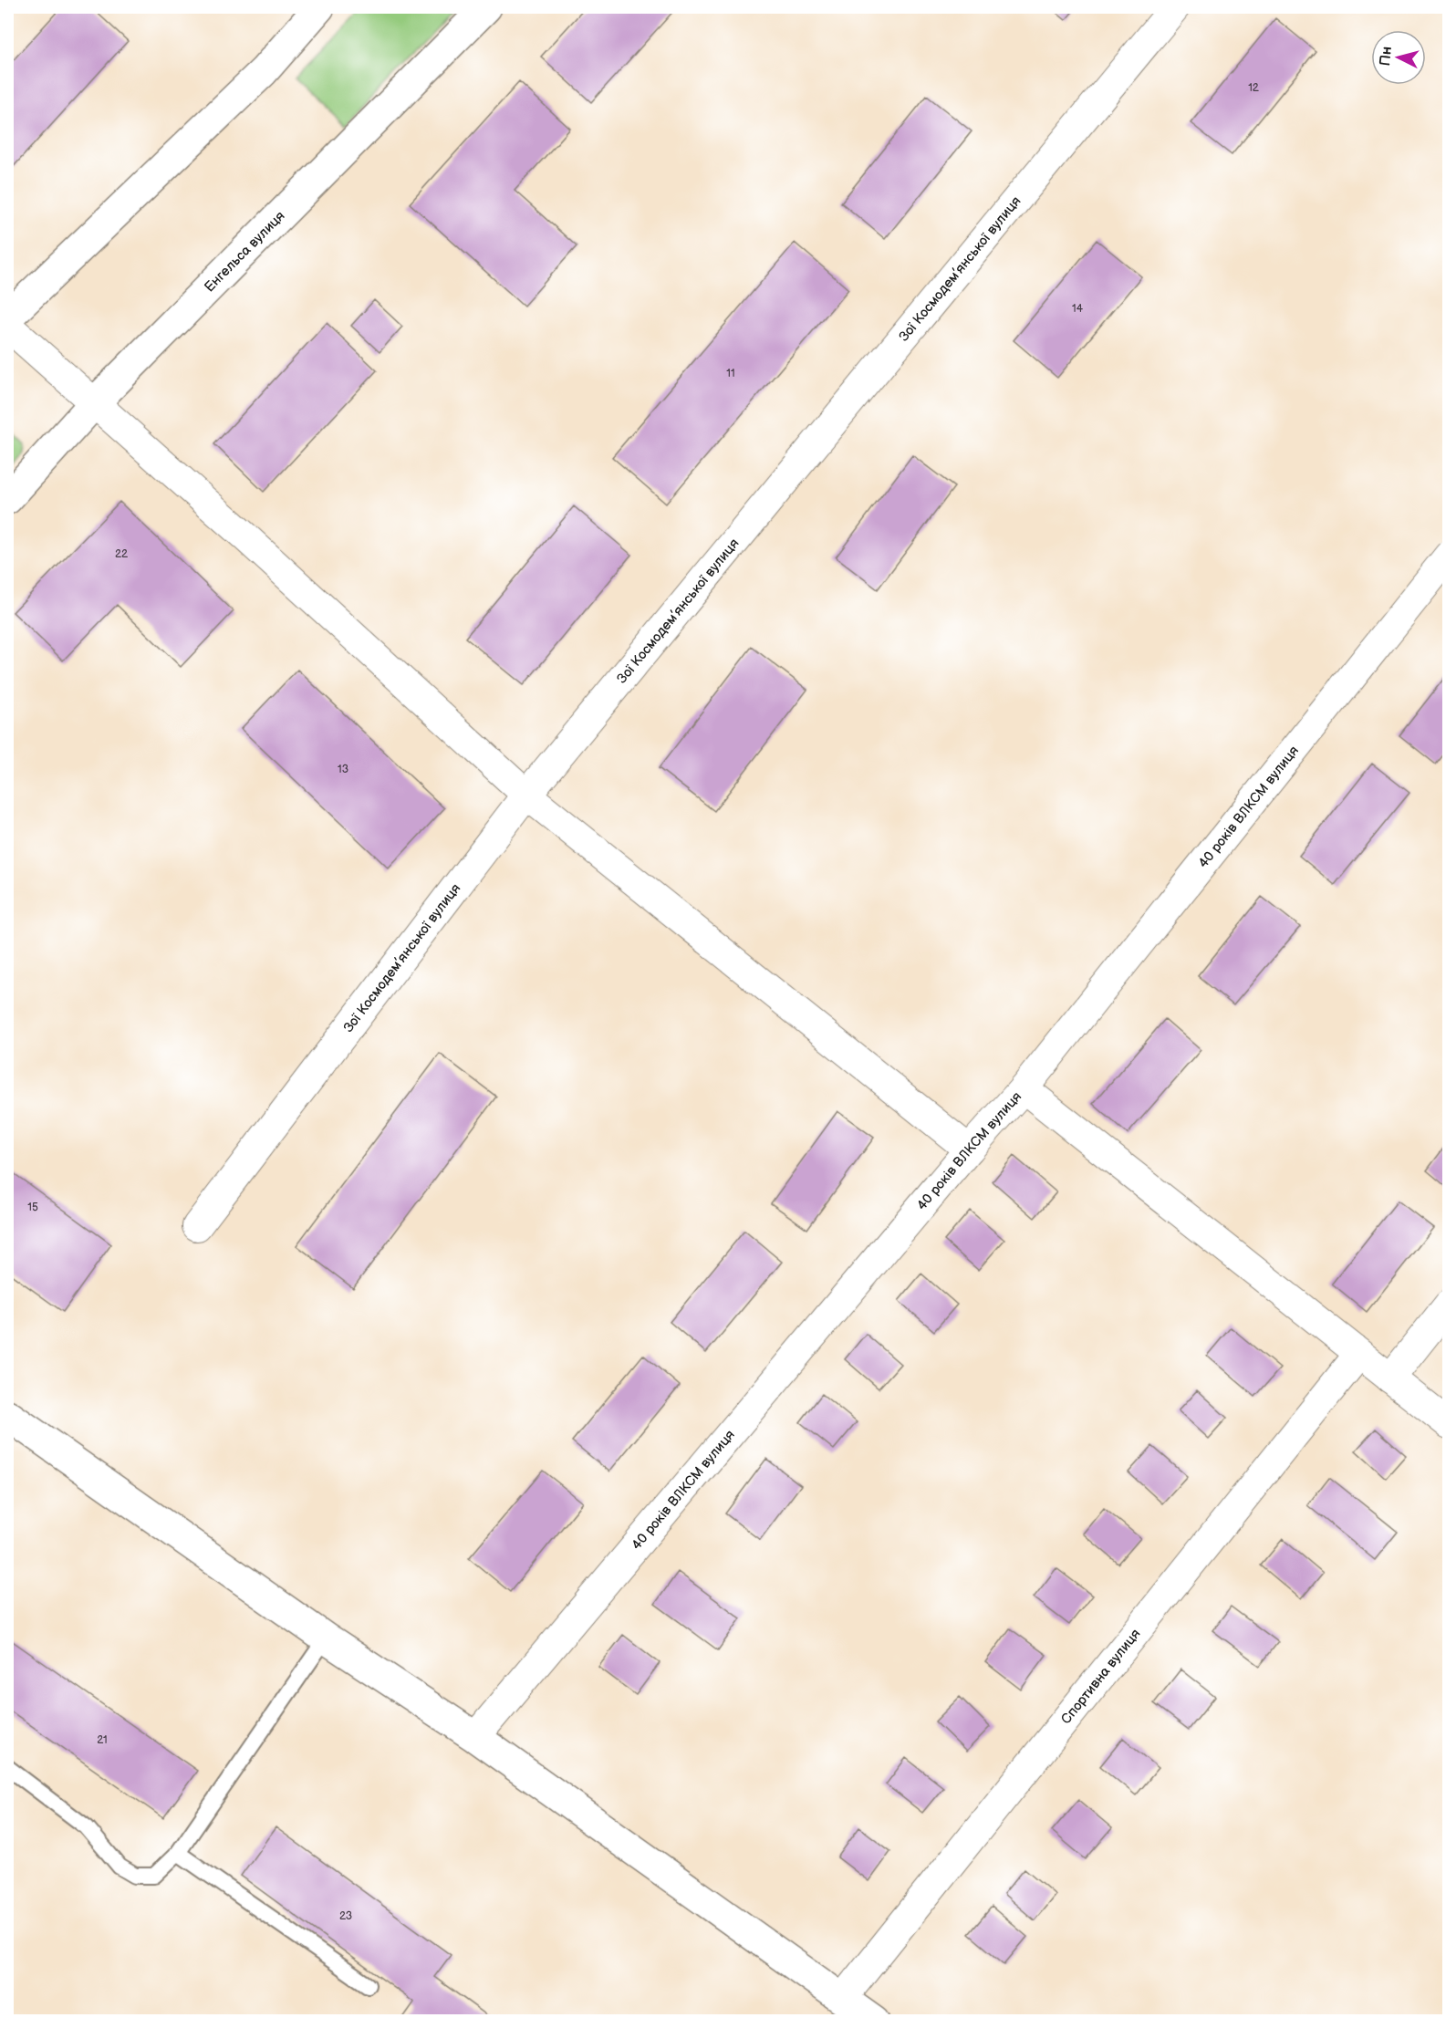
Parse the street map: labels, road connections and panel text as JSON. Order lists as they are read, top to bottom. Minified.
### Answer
{"streets":{"street":["Енгельса вулиця","Зої Космодем’янської вулиця","40 років ВЛКСМ вулиця","Спортивна вулиця"]},"house_numbers":["12","14","11","22","13","15","21","23"],"north":"left"}
